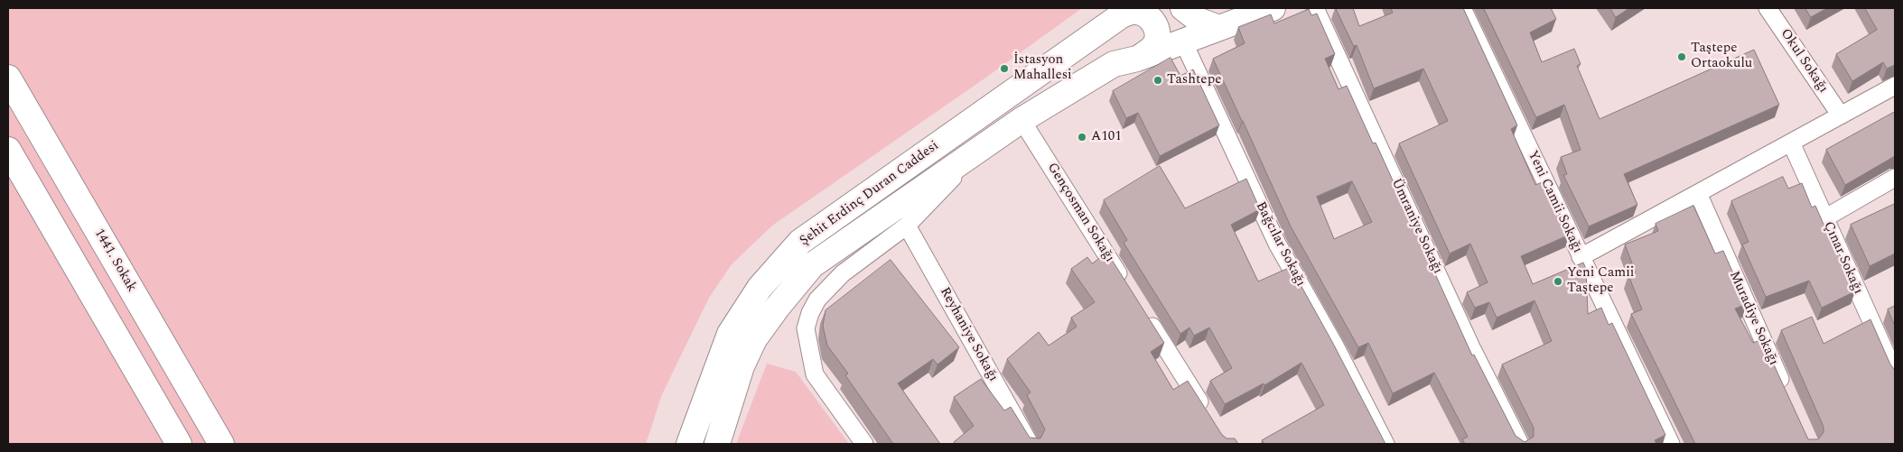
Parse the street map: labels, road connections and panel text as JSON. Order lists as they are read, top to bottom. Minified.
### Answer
{"streets":{"main road":["Şehit Erdinç Duran Caddesi","1441. Sokak"],"street":["Okul Sokağı","Yeni Camii Sokağı","Gençosman Sokağı","Ümraniye Sokağı","Bağcılar Sokağı","Çınar Sokağı","Muradiye Sokağı","Reyhaniye Sokağı"]},"crossings":[["Şehit Erdinç Duran Caddesi","Gençosman Sokağı"],["Şehit Erdinç Duran Caddesi","Bağcılar Sokağı"]],"places":["Taştepe Ortaokulu","İstasyon Mahallesi","Tashtepe","A101","Yeni Camii Taştepe"]}
